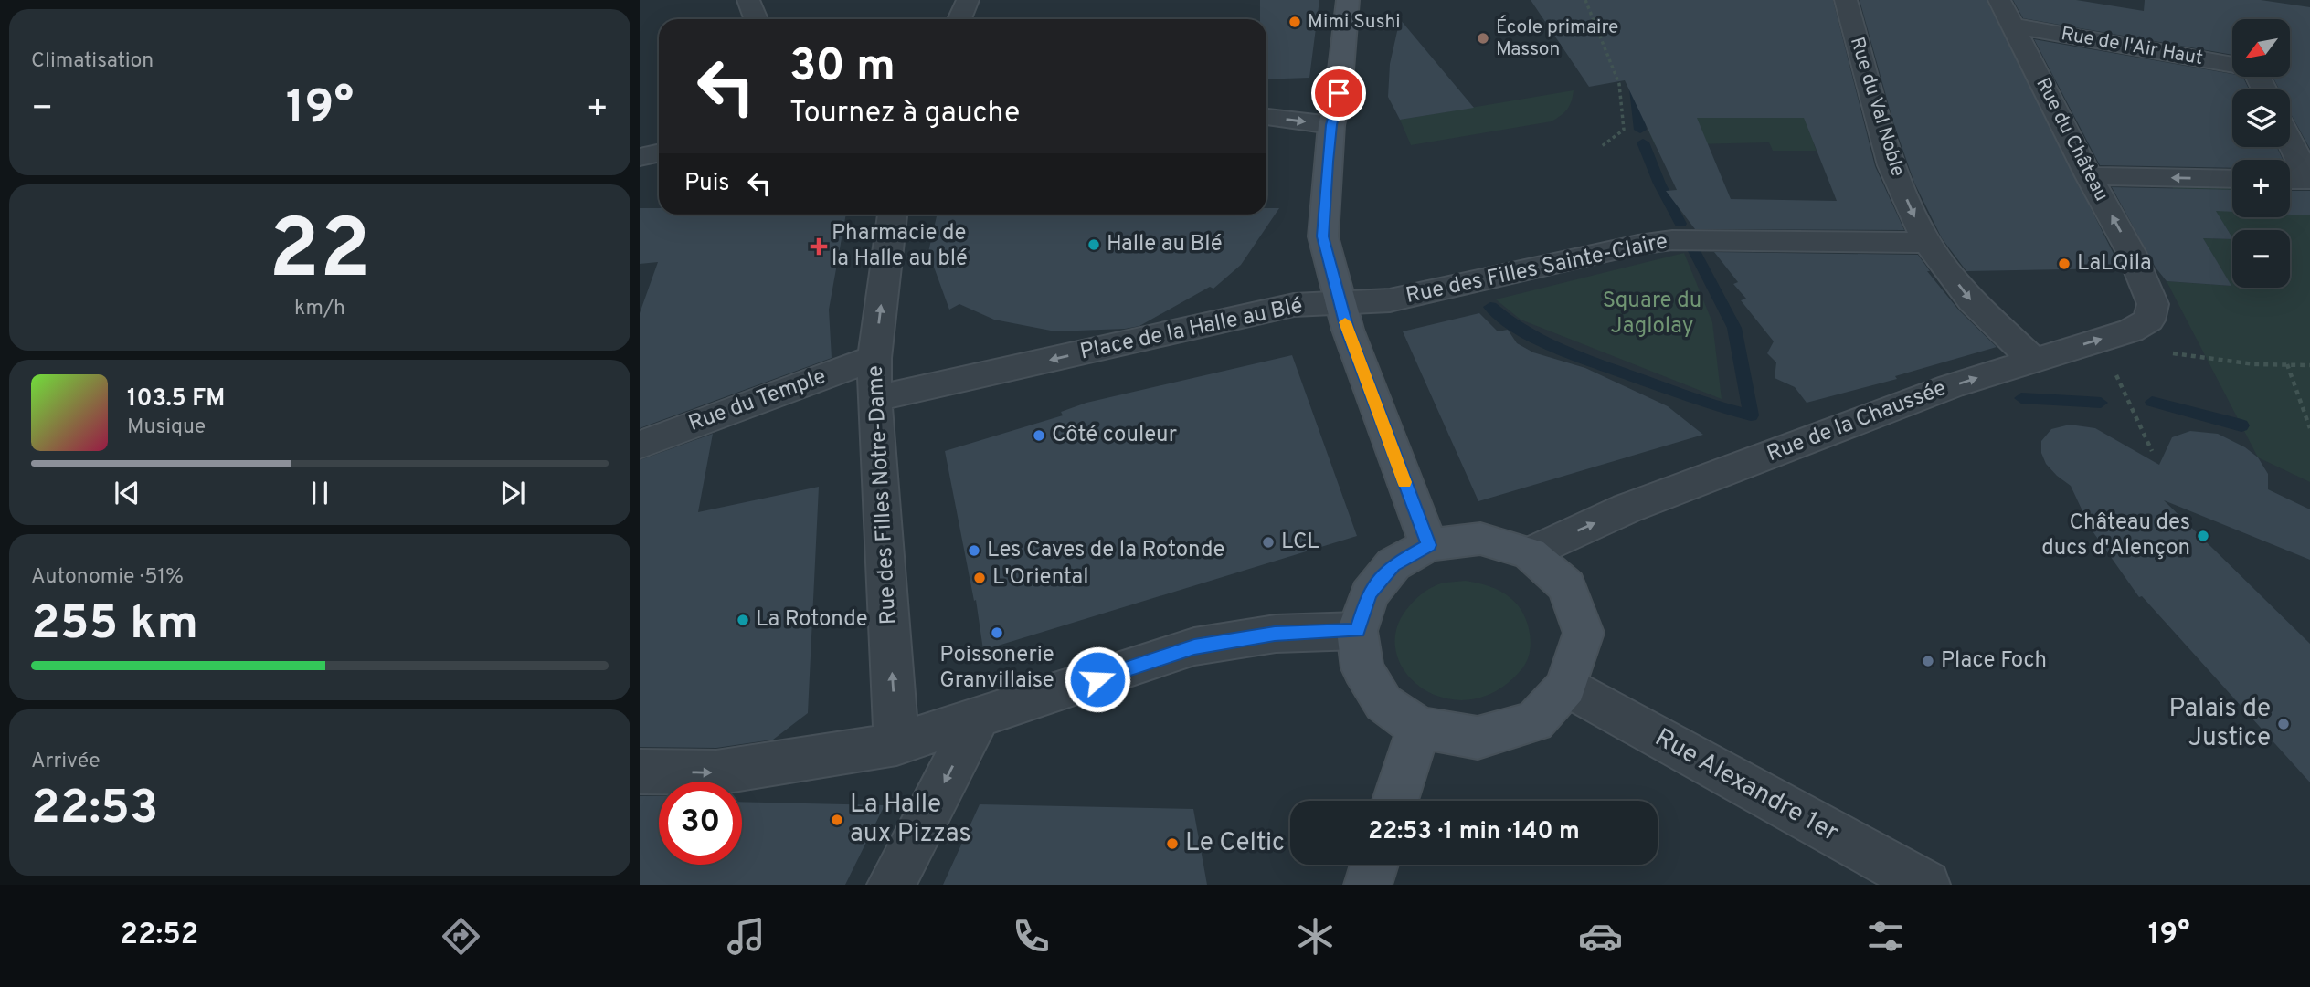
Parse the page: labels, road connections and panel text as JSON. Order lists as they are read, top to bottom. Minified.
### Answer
{"streets":{"street":["Rue de l'Air Haut","Rue du Val Noble","Rue du Château","Rue des Filles Sainte-Claire","Place de la Halle au Blé","Rue du Temple","Rue de la Chaussée","Rue des Filles Notre-Dame","Rue Alexandre 1er"]},"crossings":[["Rue de l'Air Haut","Rue du Château"],["Rue du Val Noble","Rue des Filles Sainte-Claire"],["Rue du Val Noble","Rue de la Chaussée"],["Rue du Château","Rue de la Chaussée"],["Rue des Filles Sainte-Claire","Place de la Halle au Blé"],["Place de la Halle au Blé","Rue des Filles Notre-Dame"],["Rue du Temple","Rue des Filles Notre-Dame"],["Rue de la Chaussée","Rue Alexandre 1er"]],"one_way":["Rue du Val Noble","Rue du Château","Rue de la Chaussée","Rue des Filles Notre-Dame"],"parks":["Square du Jaglolay"],"places":{"other":["Mimi Sushi","École primaire Masson","Halle au Blé","LaLQila","Côté couleur","Château des ducs d'Alençon","LCL","Les Caves de la Rotonde","L'Oriental","La Rotonde","Poissonerie Granvillaise","Place Foch","Palais de Justice","La Halle aux Pizzas","Le Celtic"],"health":["Pharmacie de la Halle au blé"]},"north":"bottom left","page":{"tile":["Climatisation",["22","km/h"],["Autonomie · 51%","255 km"],["Arrivée","22:53"]],"map_buttons":["+","−"],"turn":["30 m","Tournez à gauche"],"heat":["−","19°","+"],"then":"Puis","song":["103.5 FM","Musique"],"limit":"30","trip":"22:53 · 1 min · 140 m","tabs":["22:52","19°"]}}
